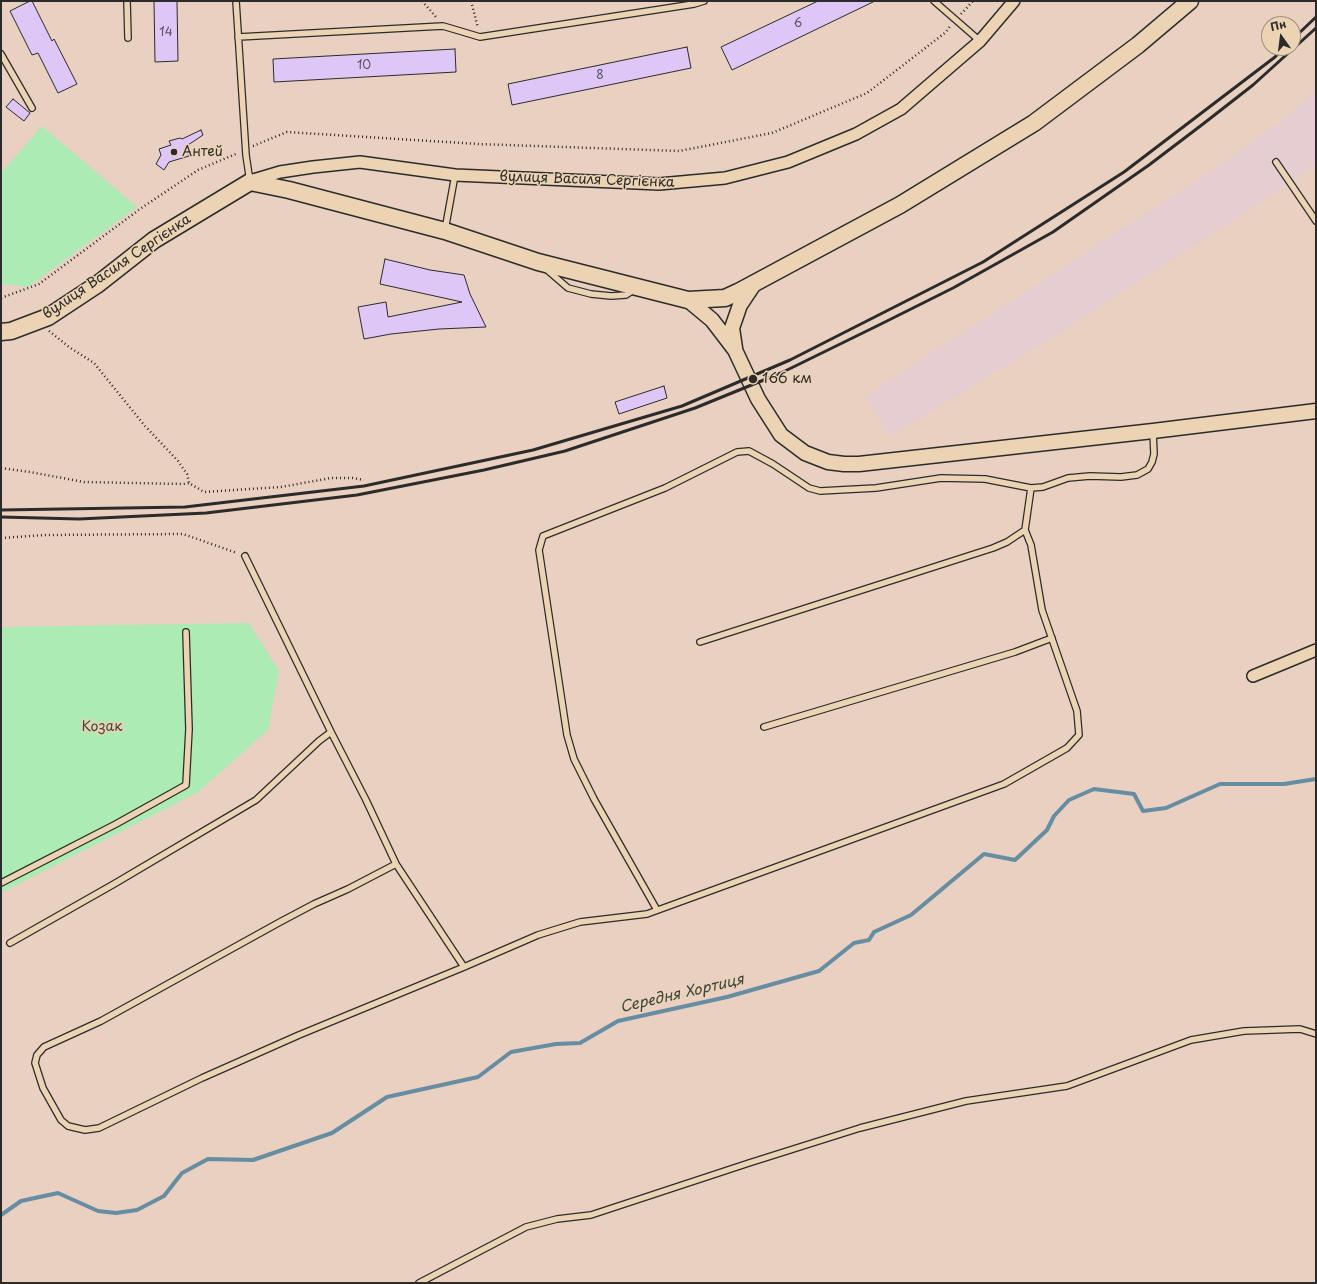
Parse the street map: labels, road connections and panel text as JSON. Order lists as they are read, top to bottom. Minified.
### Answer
{"streets":{"main road":["вулиця Василя Сергієнка"]},"water":["Середня Хортиця"],"parks":["Козак"],"places":["Антей","166 км"],"house_numbers":["6","14","10","8"],"north":"top"}
